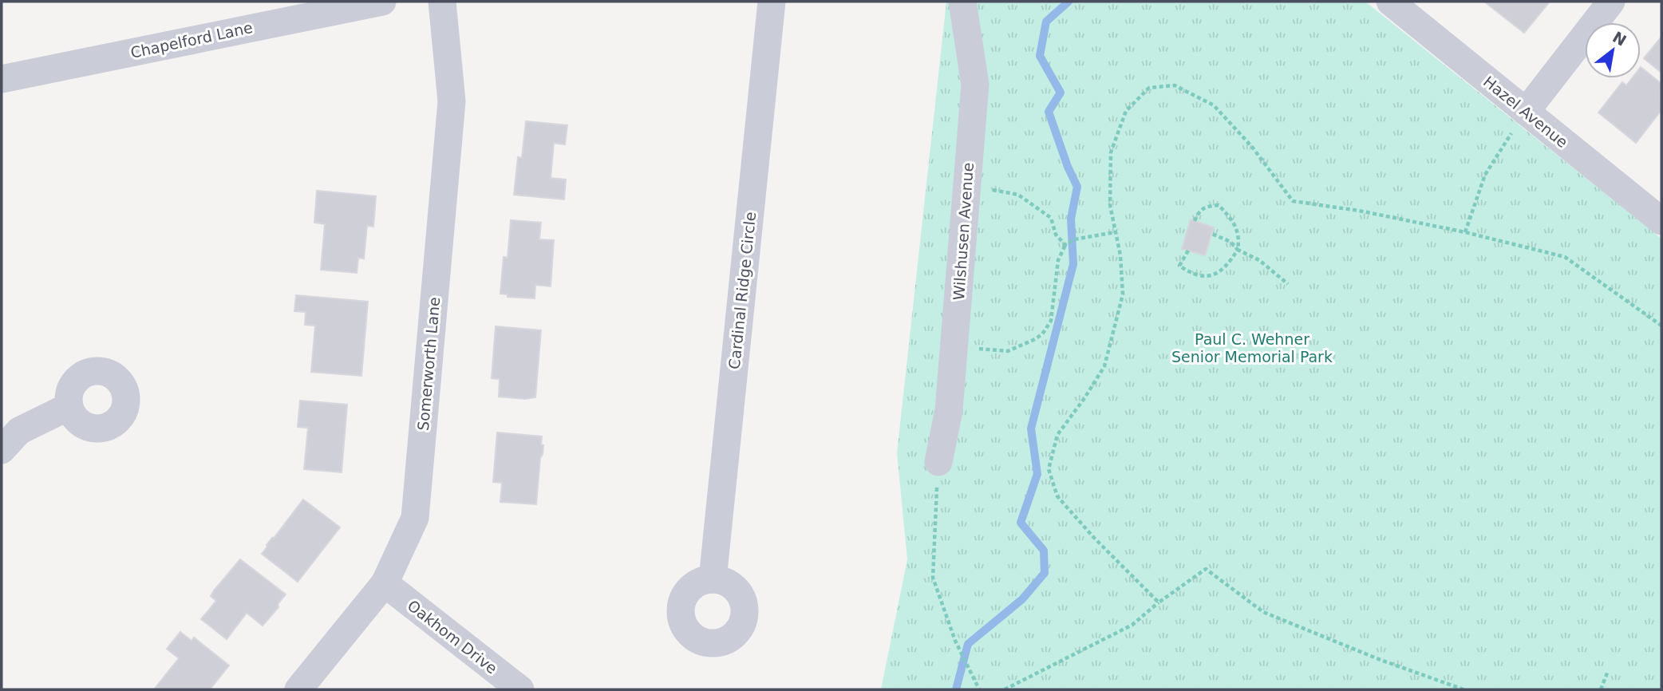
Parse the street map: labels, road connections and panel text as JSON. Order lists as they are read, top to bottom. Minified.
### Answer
{"streets":{"street":["Chapelford Lane","Hazel Avenue","Wilshusen Avenue","Cardinal Ridge Circle","Somerworth Lane","Oakhom Drive"]},"crossings":[["Somerworth Lane","Oakhom Drive"]],"parks":["Paul C. Wehner Senior Memorial Park"],"north":"top right"}
